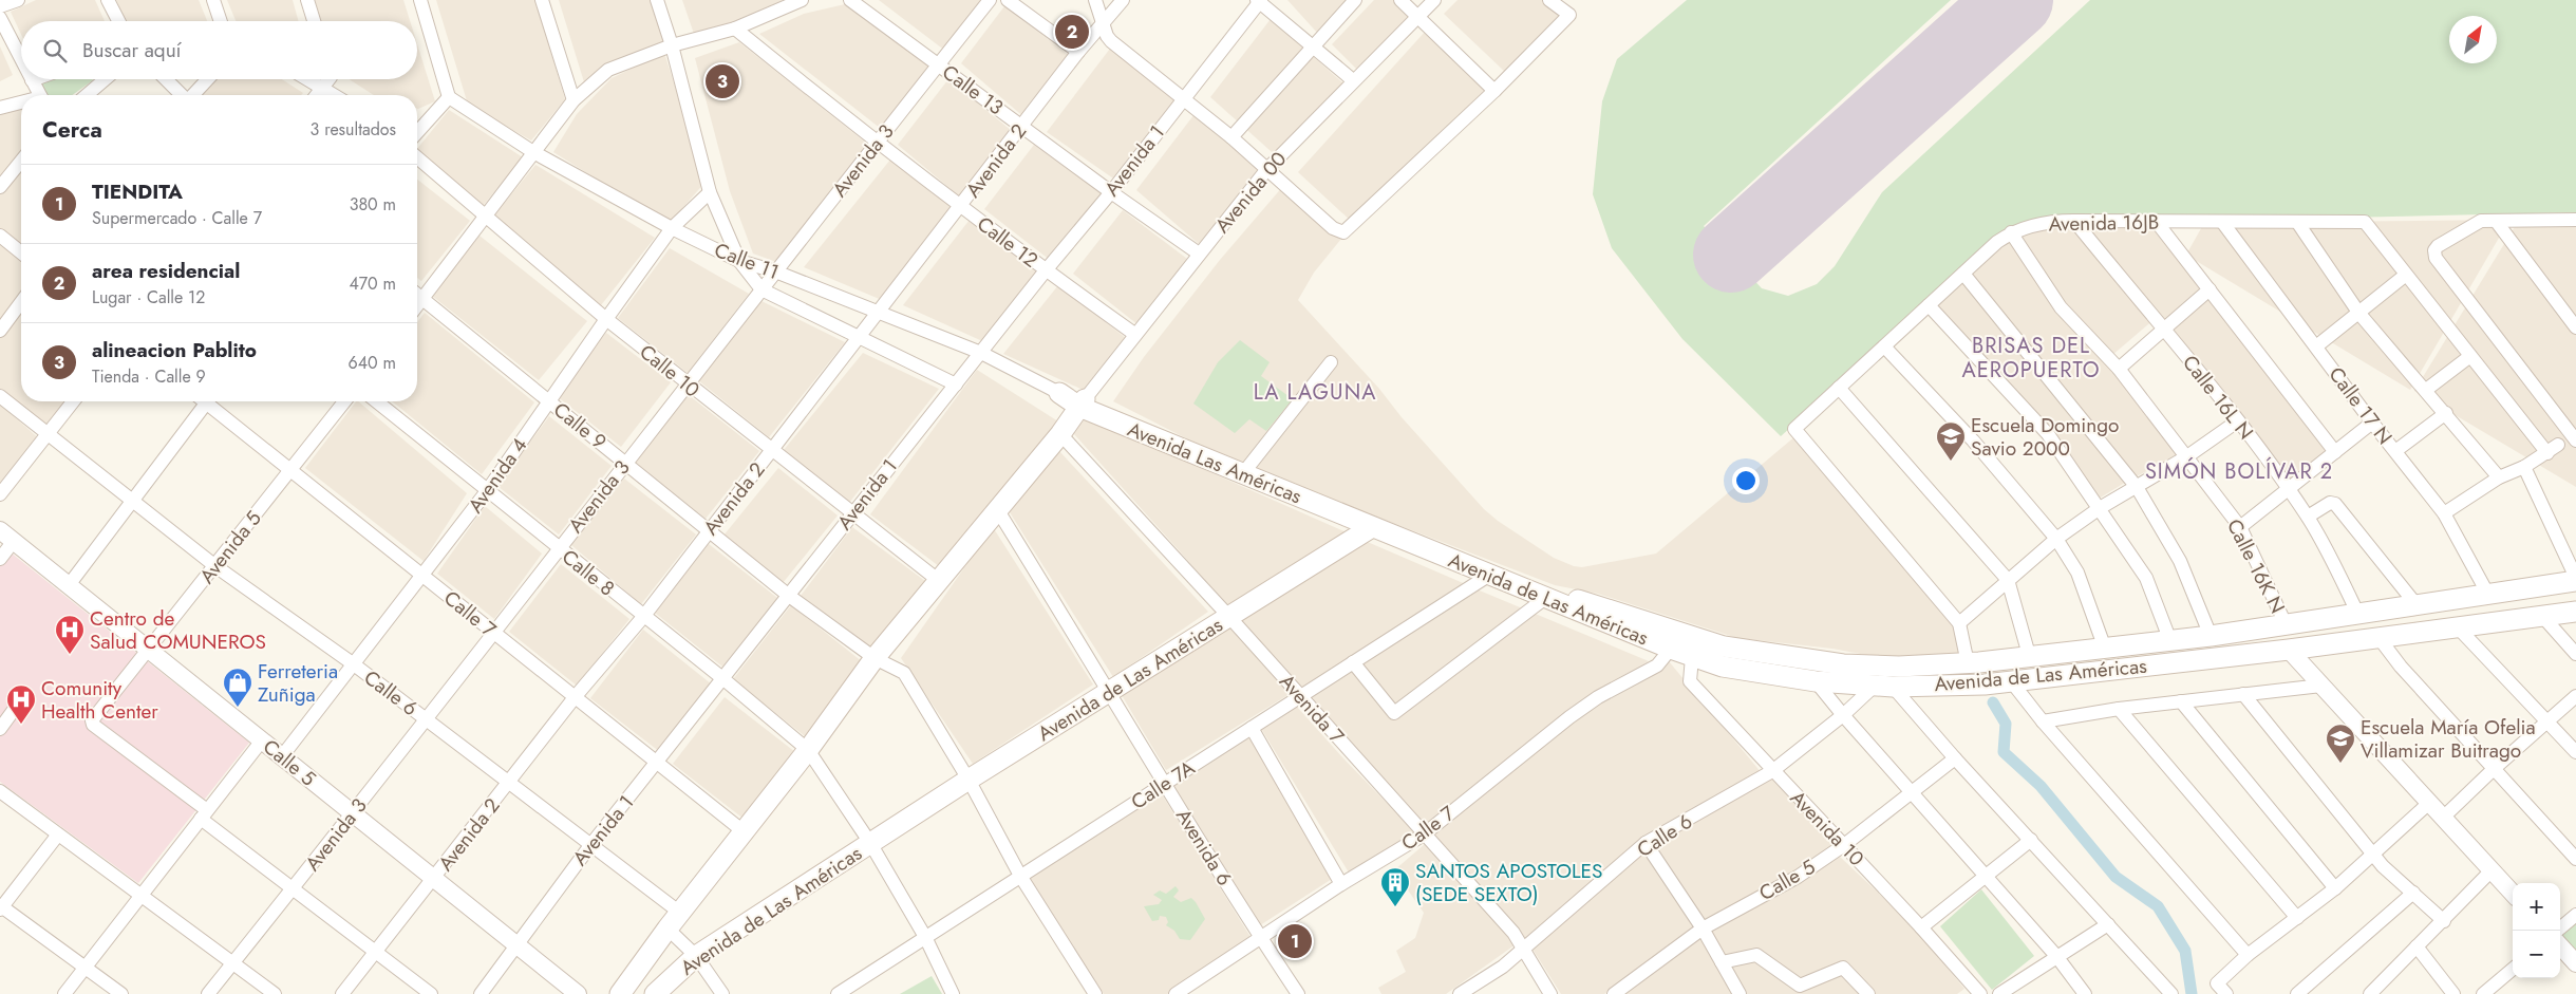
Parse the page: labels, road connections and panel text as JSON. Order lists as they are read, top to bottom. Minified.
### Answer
{"streets":{"main road":["Avenida Las Américas","Avenida de Las Américas"],"street":["Calle 13","Avenida 3","Avenida 2","Avenida 1","Avenida 00","Avenida 16JB","Calle 12","Calle 11","Calle 10","Calle 16L N","Calle 17 N","Calle 9","Avenida 4","Avenida 5","Calle 16K N","Calle 8","Calle 7","Calle 6","Avenida 7","Calle 5","Calle 7A","Avenida 10","Avenida 6"]},"crossings":[["Calle 13","Avenida 3"],["Calle 13","Avenida 2"],["Calle 13","Avenida 1"],["Calle 13","Avenida 00"],["Avenida 3","Calle 12"],["Avenida 3","Calle 11"],["Avenida 3","Calle 10"],["Avenida 3","Calle 9"],["Avenida 3","Calle 8"],["Avenida 3","Calle 7"],["Avenida 3","Calle 6"],["Avenida 3","Calle 5"],["Avenida 2","Calle 12"],["Avenida 2","Calle 11"],["Avenida 2","Calle 10"],["Avenida 2","Calle 9"],["Avenida 2","Calle 8"],["Avenida 2","Calle 7"],["Avenida 2","Calle 6"],["Avenida 2","Calle 5"],["Avenida 1","Calle 12"],["Avenida 1","Calle 11"],["Avenida 1","Calle 10"],["Avenida 1","Calle 9"],["Avenida 1","Calle 8"],["Avenida 1","Calle 7"],["Avenida 1","Calle 6"],["Avenida 1","Calle 5"],["Avenida 00","Calle 12"],["Avenida 00","Avenida Las Américas"],["Avenida 00","Avenida de Las Américas"],["Avenida 16JB","Calle 16L N"],["Avenida 16JB","Calle 17 N"],["Avenida 16JB","Calle 16K N"],["Calle 11","Avenida 4"],["Calle 11","Avenida de Las Américas"],["Calle 10","Avenida 4"],["Calle 10","Avenida de Las Américas"],["Calle 16L N","Avenida de Las Américas"],["Calle 17 N","Avenida de Las Américas"],["Calle 9","Avenida 4"],["Calle 9","Avenida de Las Américas"],["Avenida Las Américas","Avenida de Las Américas"],["Avenida 4","Calle 8"],["Avenida 4","Calle 7"],["Avenida 4","Calle 6"],["Avenida 4","Calle 5"],["Avenida 5","Calle 7"],["Avenida 5","Calle 6"],["Avenida 5","Calle 5"],["Calle 16K N","Avenida de Las Américas"],["Calle 8","Avenida de Las Américas"],["Avenida de Las Américas","Calle 7"],["Avenida de Las Américas","Calle 6"],["Avenida de Las Américas","Avenida 7"],["Avenida de Las Américas","Calle 7A"],["Avenida de Las Américas","Avenida 10"],["Avenida de Las Américas","Avenida 6"],["Calle 7","Avenida 7"],["Calle 7","Avenida 6"],["Calle 6","Avenida 7"],["Calle 6","Avenida 10"],["Avenida 7","Calle 7A"],["Calle 5","Avenida 10"],["Calle 7A","Avenida 6"]],"districts":["BRISAS DEL AEROPUERTO","LA LAGUNA","SIMÓN BOLÍVAR 2"],"places":{"school or university":["Escuela Domingo Savio 2000","Escuela María Ofelia Villamizar Buitrago"],"hospital":["Centro de Salud COMUNEROS","Comunity Health Center"],"shop":["Ferreteria Zuñiga"],"building":["SANTOS APOSTOLES (SEDE SEXTO)"]},"north":"top right","page":{"pins":["2","3","1"],"search":"Buscar aquí","heading":["Cerca","3 resultados"],"list":[{"mark":"1","name":"TIENDITA","note":"Supermercado · Calle 7","value":"380 m"},{"mark":"2","name":"area residencial","note":"Lugar · Calle 12","value":"470 m"},{"mark":"3","name":"alineacion Pablito","note":"Tienda · Calle 9","value":"640 m"}],"map_buttons":["+","−"]}}
